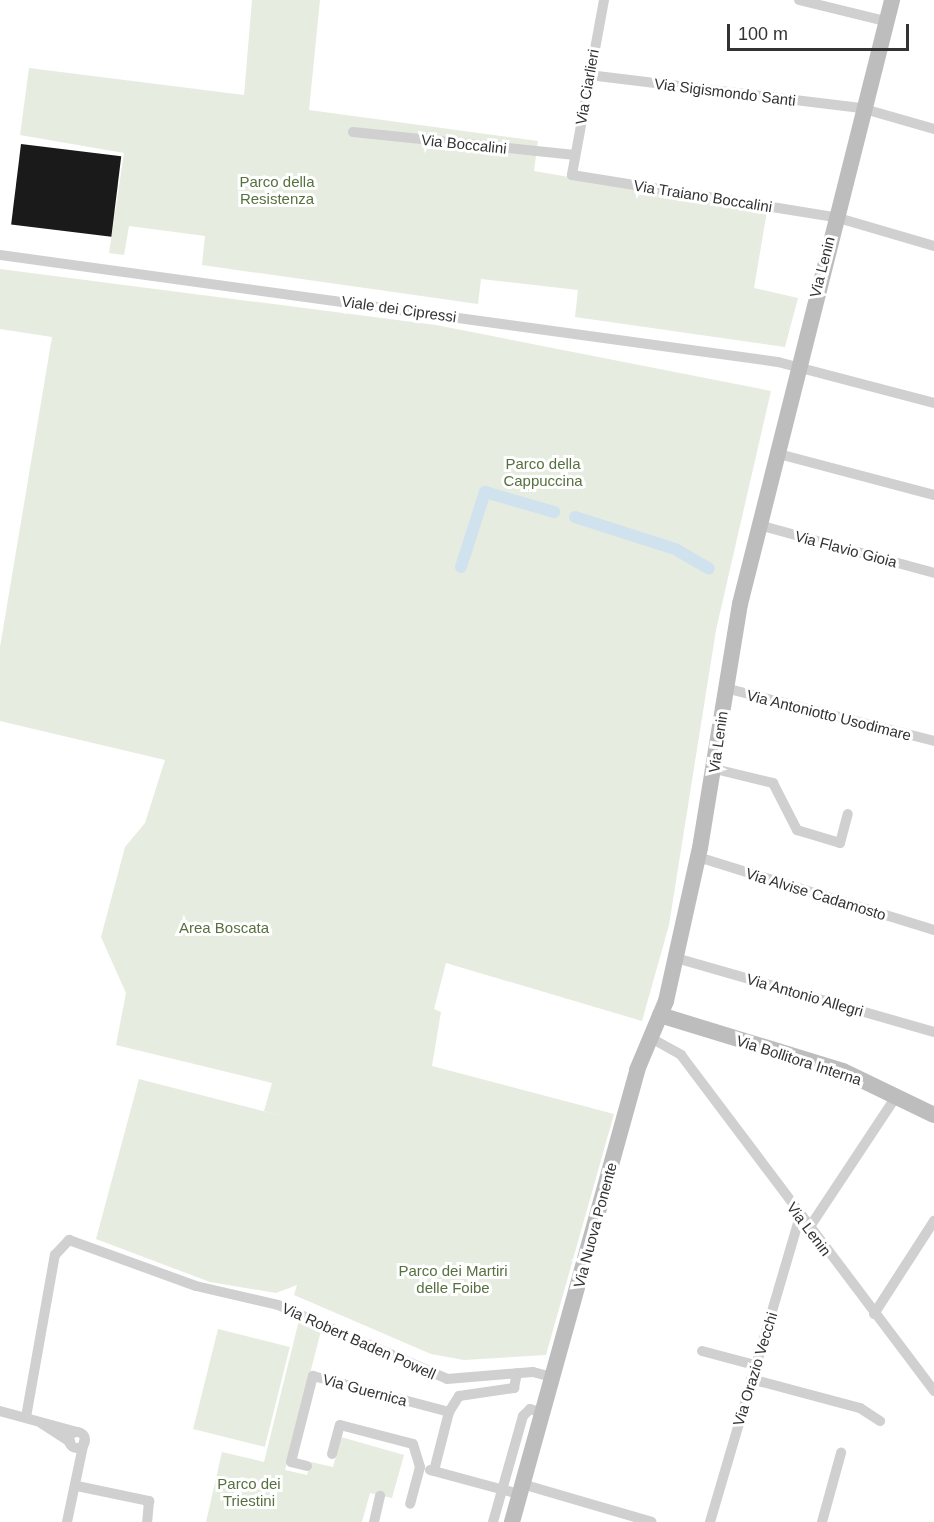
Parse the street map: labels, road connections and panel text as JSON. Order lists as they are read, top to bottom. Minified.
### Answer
{"streets":{"street":["Via Ciarlieri","Via Sigismondo Santi","Via Boccalini","Via Traiano Boccalini","Via Lenin","Viale dei Cipressi","Via Flavio Gioia","Via Antoniotto Usodimare","Via Alvise Cadamosto","Via Antonio Allegri","Via Bollitora Interna","Via Nuova Ponente","Via Robert Baden Powell","Via Orazio Vecchi","Via Guernica"]},"crossings":[["Via Ciarlieri","Via Sigismondo Santi"],["Via Ciarlieri","Via Boccalini"],["Via Ciarlieri","Via Traiano Boccalini"],["Via Sigismondo Santi","Via Lenin"],["Via Traiano Boccalini","Via Lenin"],["Via Lenin","Viale dei Cipressi"],["Via Lenin","Via Flavio Gioia"],["Via Lenin","Via Antoniotto Usodimare"],["Via Lenin","Via Alvise Cadamosto"],["Via Lenin","Via Antonio Allegri"],["Via Lenin","Via Bollitora Interna"],["Via Lenin","Via Nuova Ponente"],["Via Lenin","Via Orazio Vecchi"],["Via Nuova Ponente","Via Robert Baden Powell"]],"parks":["Parco della Resistenza","Parco della Cappuccina","Area Boscata","Parco dei Martiri delle Foibe","Parco dei Triestini"],"scale_bar":"100 m"}
